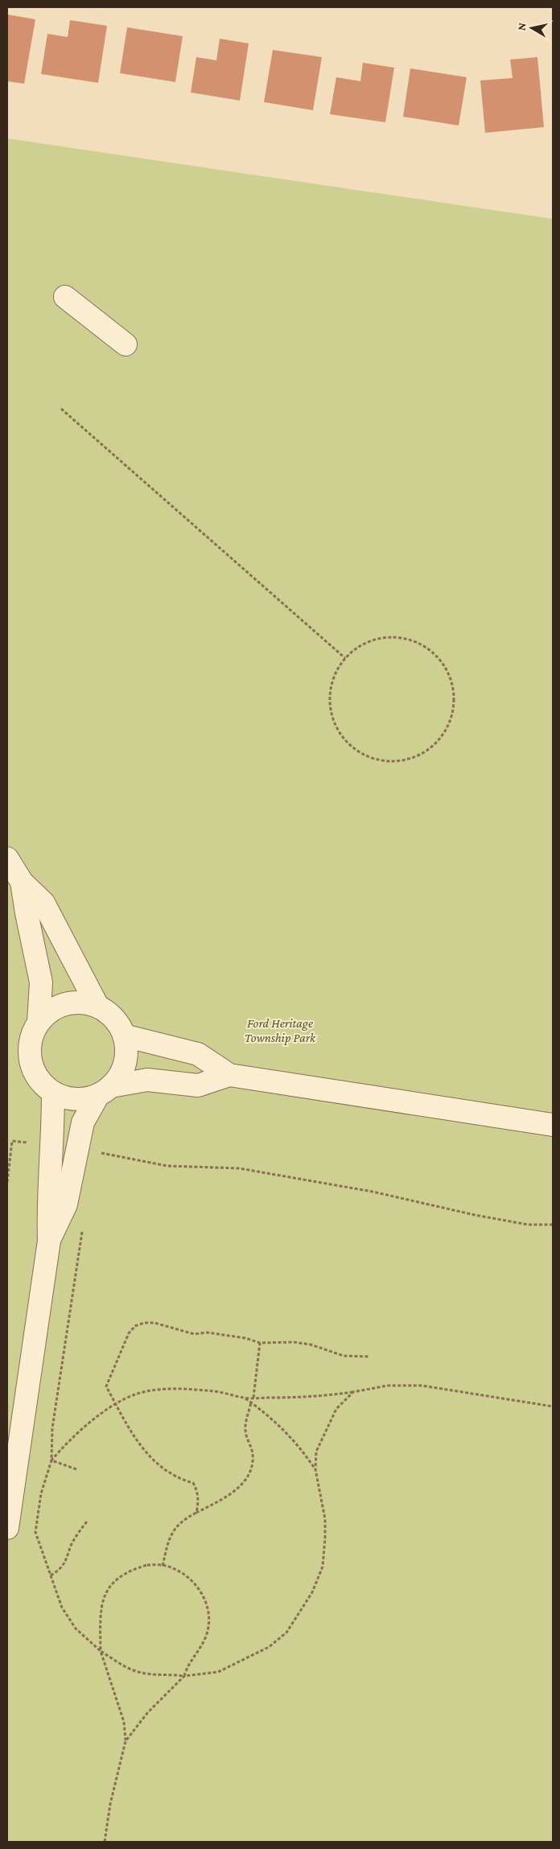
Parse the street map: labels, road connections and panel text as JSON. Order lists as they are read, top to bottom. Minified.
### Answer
{"parks":["Ford Heritage Township Park"],"north":"left"}
